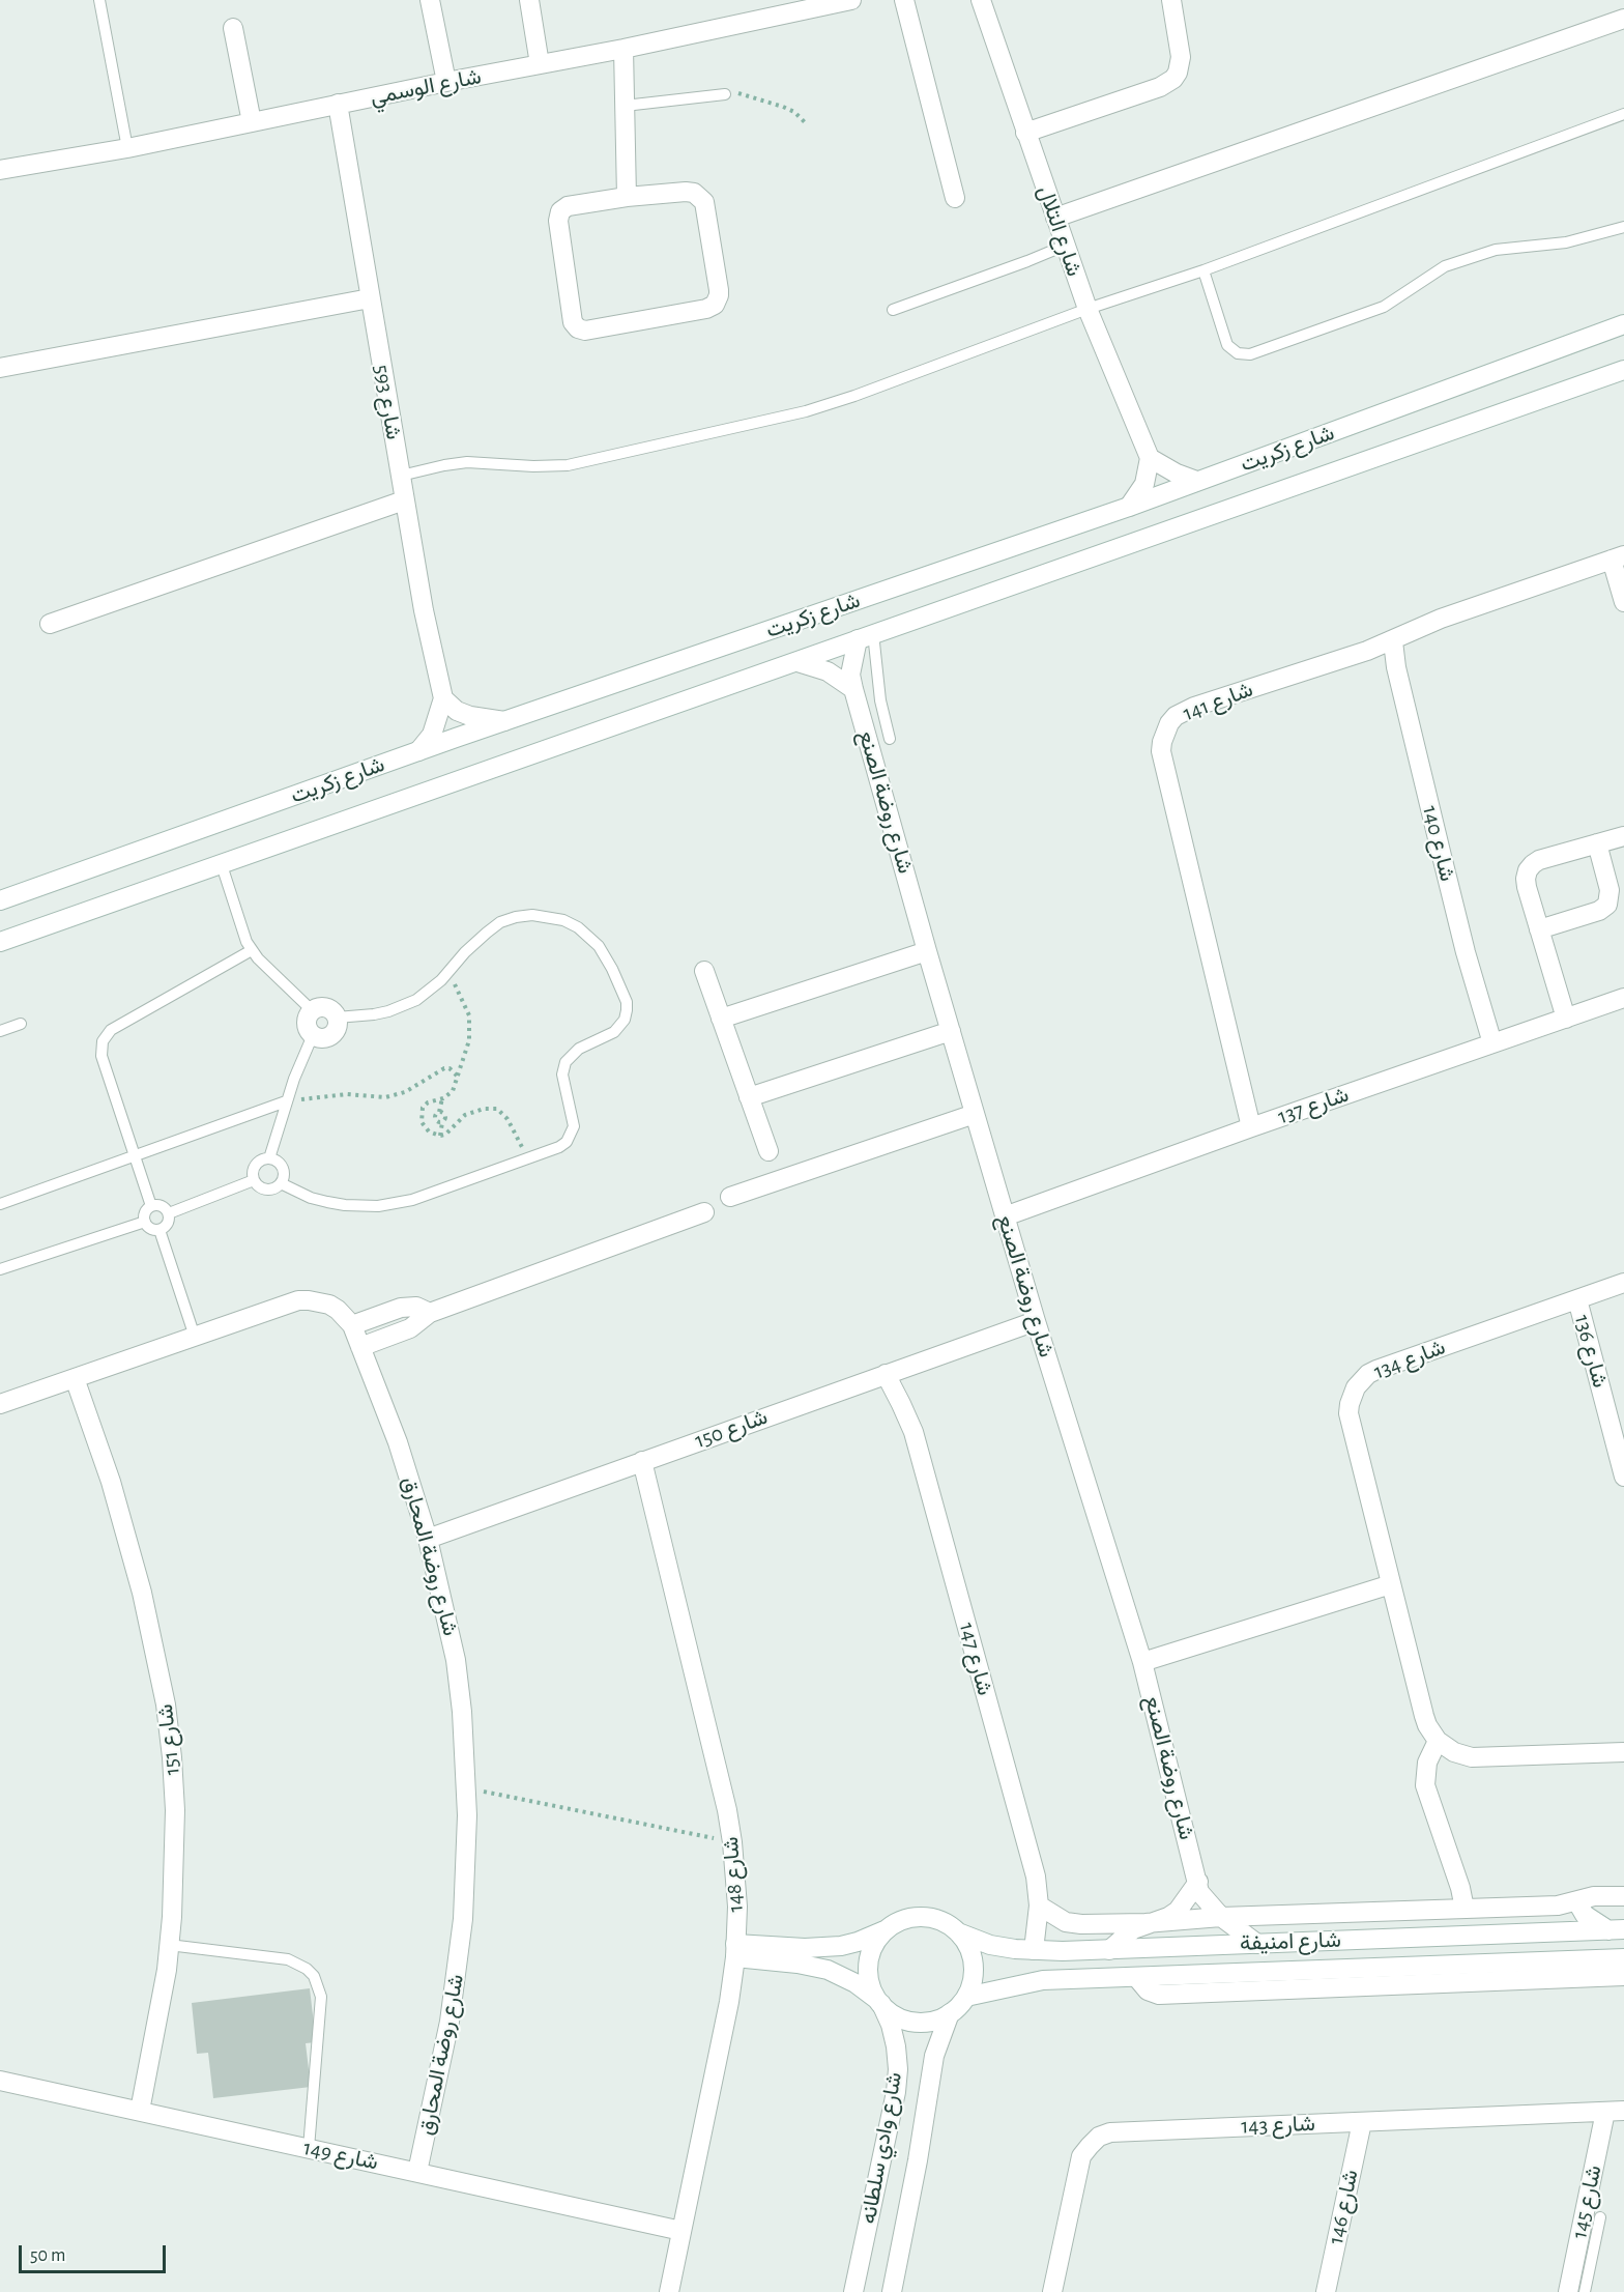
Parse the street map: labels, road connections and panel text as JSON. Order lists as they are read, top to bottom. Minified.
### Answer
{"streets":{"street":["شارع الوسمي","شارع التلال","شارع 593","شارع زكريت","شارع 141","شارع روضة الصنع","شارع 140","شارع 137","شارع 136","شارع 134","شارع 150","شارع روضة المحارق","شارع 147","شارع 151","شارع 148","شارع امنيفة","شارع 143","شارع وادي سلطانه","شارع 149","شارع 145","شارع 146"]},"crossings":[["شارع الوسمي","شارع 593"],["شارع زكريت","شارع روضة الصنع"],["شارع 141","شارع 140"],["شارع 141","شارع 137"],["شارع روضة الصنع","شارع 137"],["شارع روضة الصنع","شارع 150"],["شارع روضة الصنع","شارع امنيفة"],["شارع 140","شارع 137"],["شارع 136","شارع 134"],["شارع 150","شارع روضة المحارق"],["شارع 150","شارع 147"],["شارع 150","شارع 148"],["شارع روضة المحارق","شارع 151"],["شارع روضة المحارق","شارع 149"],["شارع 147","شارع امنيفة"],["شارع 151","شارع 149"],["شارع 148","شارع 149"],["شارع امنيفة","شارع وادي سلطانه"],["شارع 143","شارع 145"],["شارع 143","شارع 146"]],"scale_bar":"50 m"}
